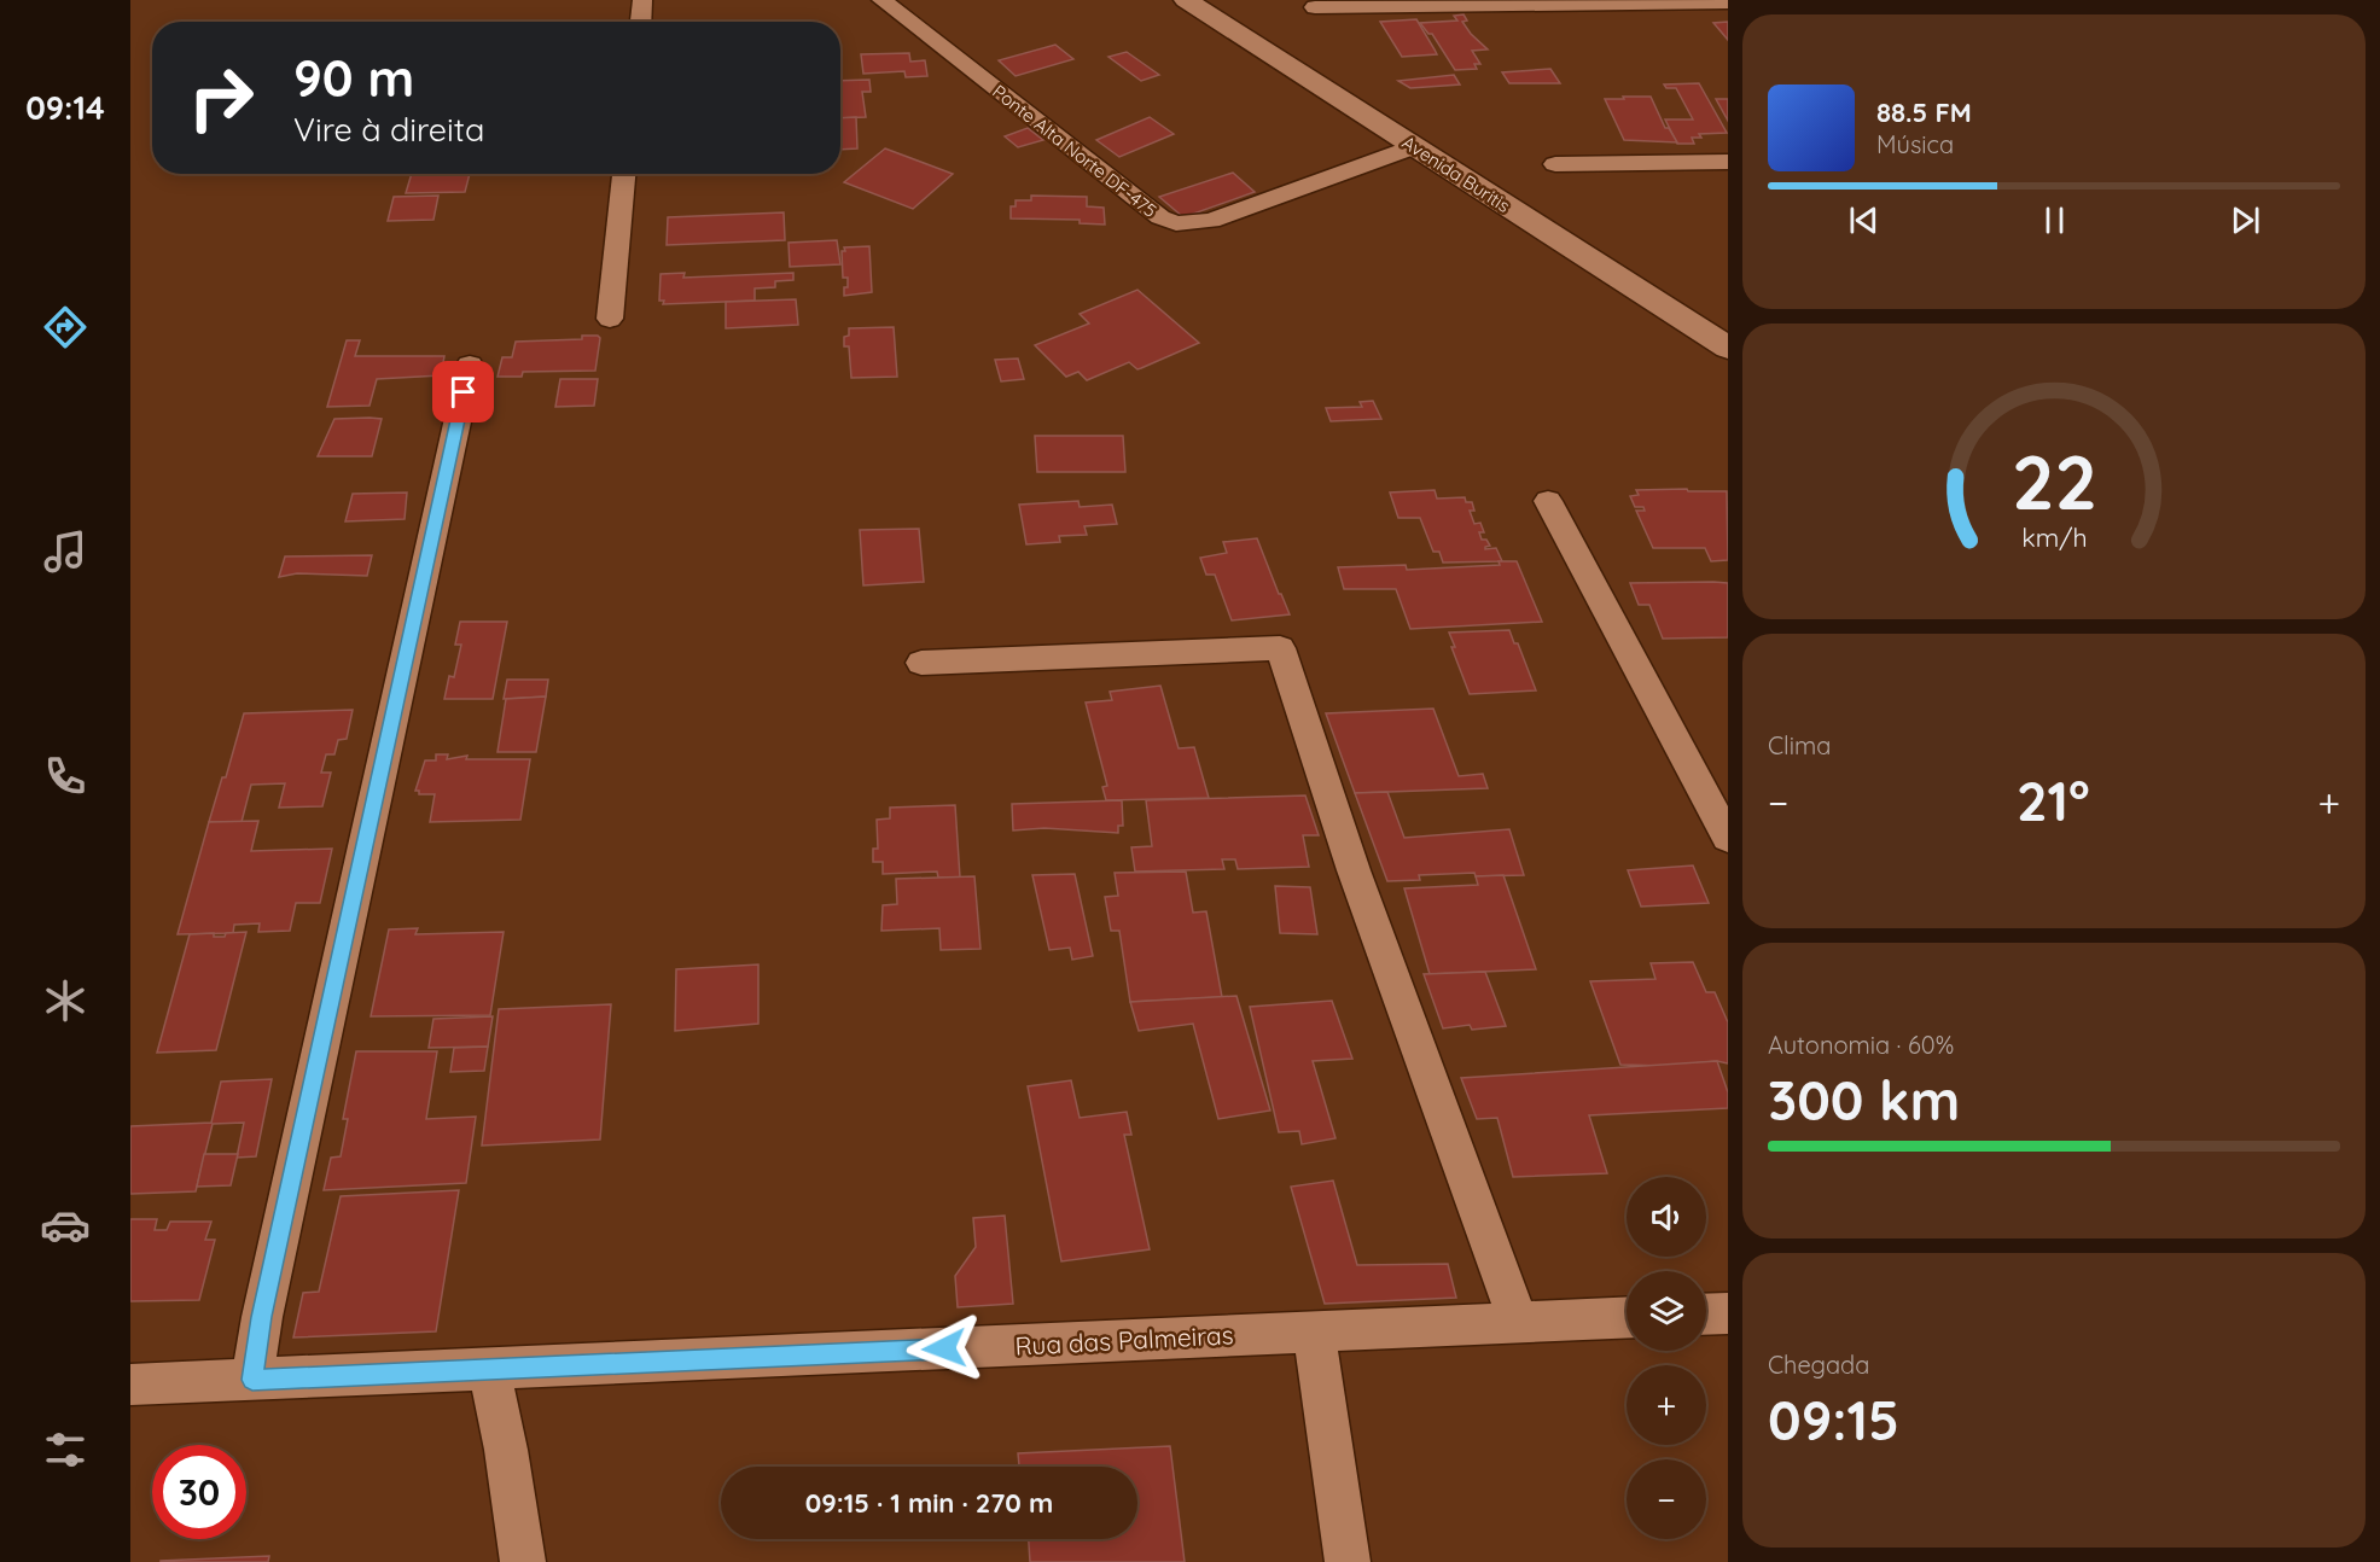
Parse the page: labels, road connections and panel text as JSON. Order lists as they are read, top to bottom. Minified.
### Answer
{"streets":{"street":["Ponte Alta Norte DF-475","Avenida Buritis","Rua das Palmeiras"]},"crossings":[["Ponte Alta Norte DF-475","Avenida Buritis"]],"page":{"tabs":"09:14","turn":["90 m","Vire à direita"],"song":["88.5 FM","Música"],"tile":["Clima",["Autonomia · 60%","300 km"],["Chegada","09:15"]],"heat":["−","21°","+"],"map_buttons":["+","−"],"limit":"30","trip":"09:15 · 1 min · 270 m","gauge":["22","km/h"]}}
